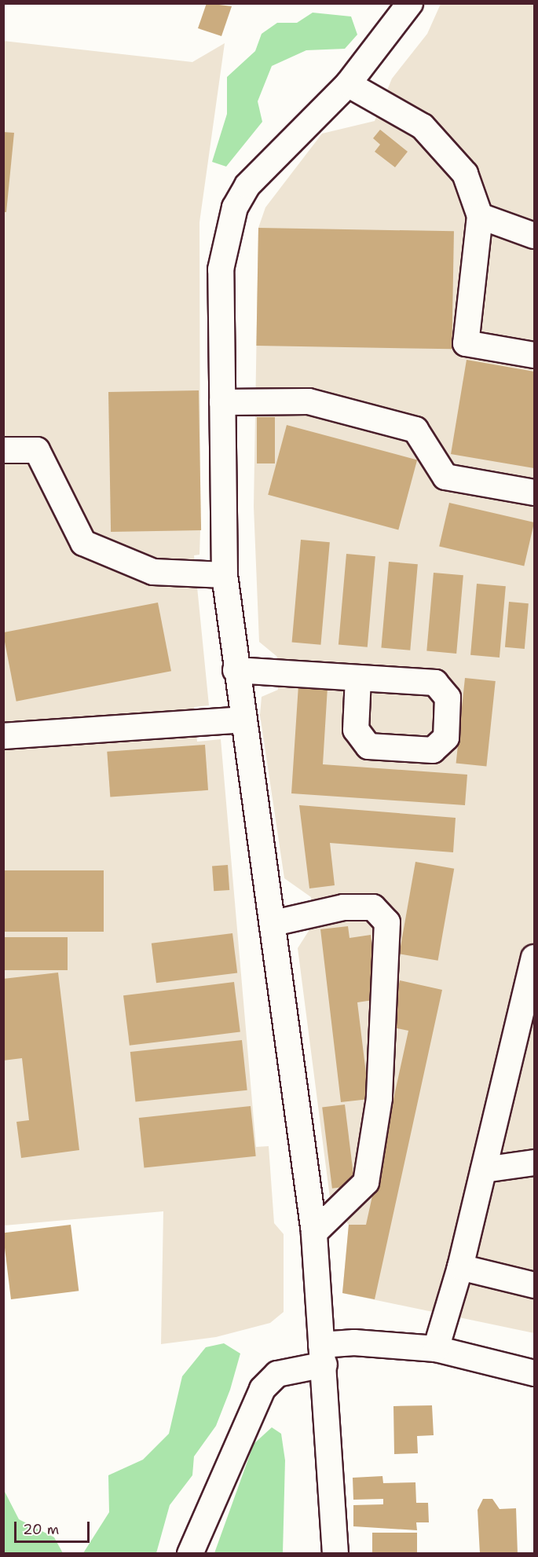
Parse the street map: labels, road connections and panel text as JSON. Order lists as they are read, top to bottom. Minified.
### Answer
{"scale_bar":"20 m"}
